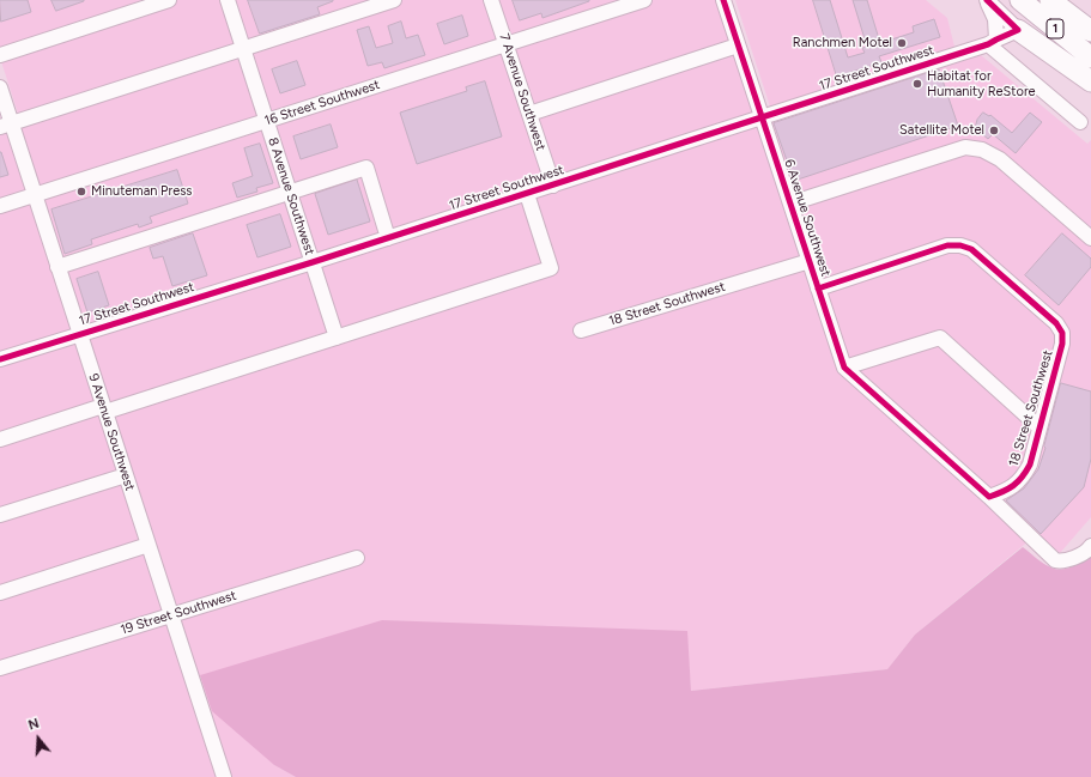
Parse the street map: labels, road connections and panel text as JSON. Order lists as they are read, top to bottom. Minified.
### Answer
{"streets":{"highway":["1"],"street":["17 Street Southwest","7 Avenue Southwest","16 Street Southwest","8 Avenue Southwest","6 Avenue Southwest","18 Street Southwest","9 Avenue Southwest","19 Street Southwest"]},"crossings":[["17 Street Southwest","7 Avenue Southwest"],["17 Street Southwest","8 Avenue Southwest"],["17 Street Southwest","6 Avenue Southwest"],["17 Street Southwest","9 Avenue Southwest"],["7 Avenue Southwest","16 Street Southwest"],["16 Street Southwest","8 Avenue Southwest"],["16 Street Southwest","9 Avenue Southwest"],["6 Avenue Southwest","18 Street Southwest"],["9 Avenue Southwest","19 Street Southwest"]],"places":["Ranchmen Motel","Habitat for Humanity ReStore","Satellite Motel","Minuteman Press"],"north":"top"}
